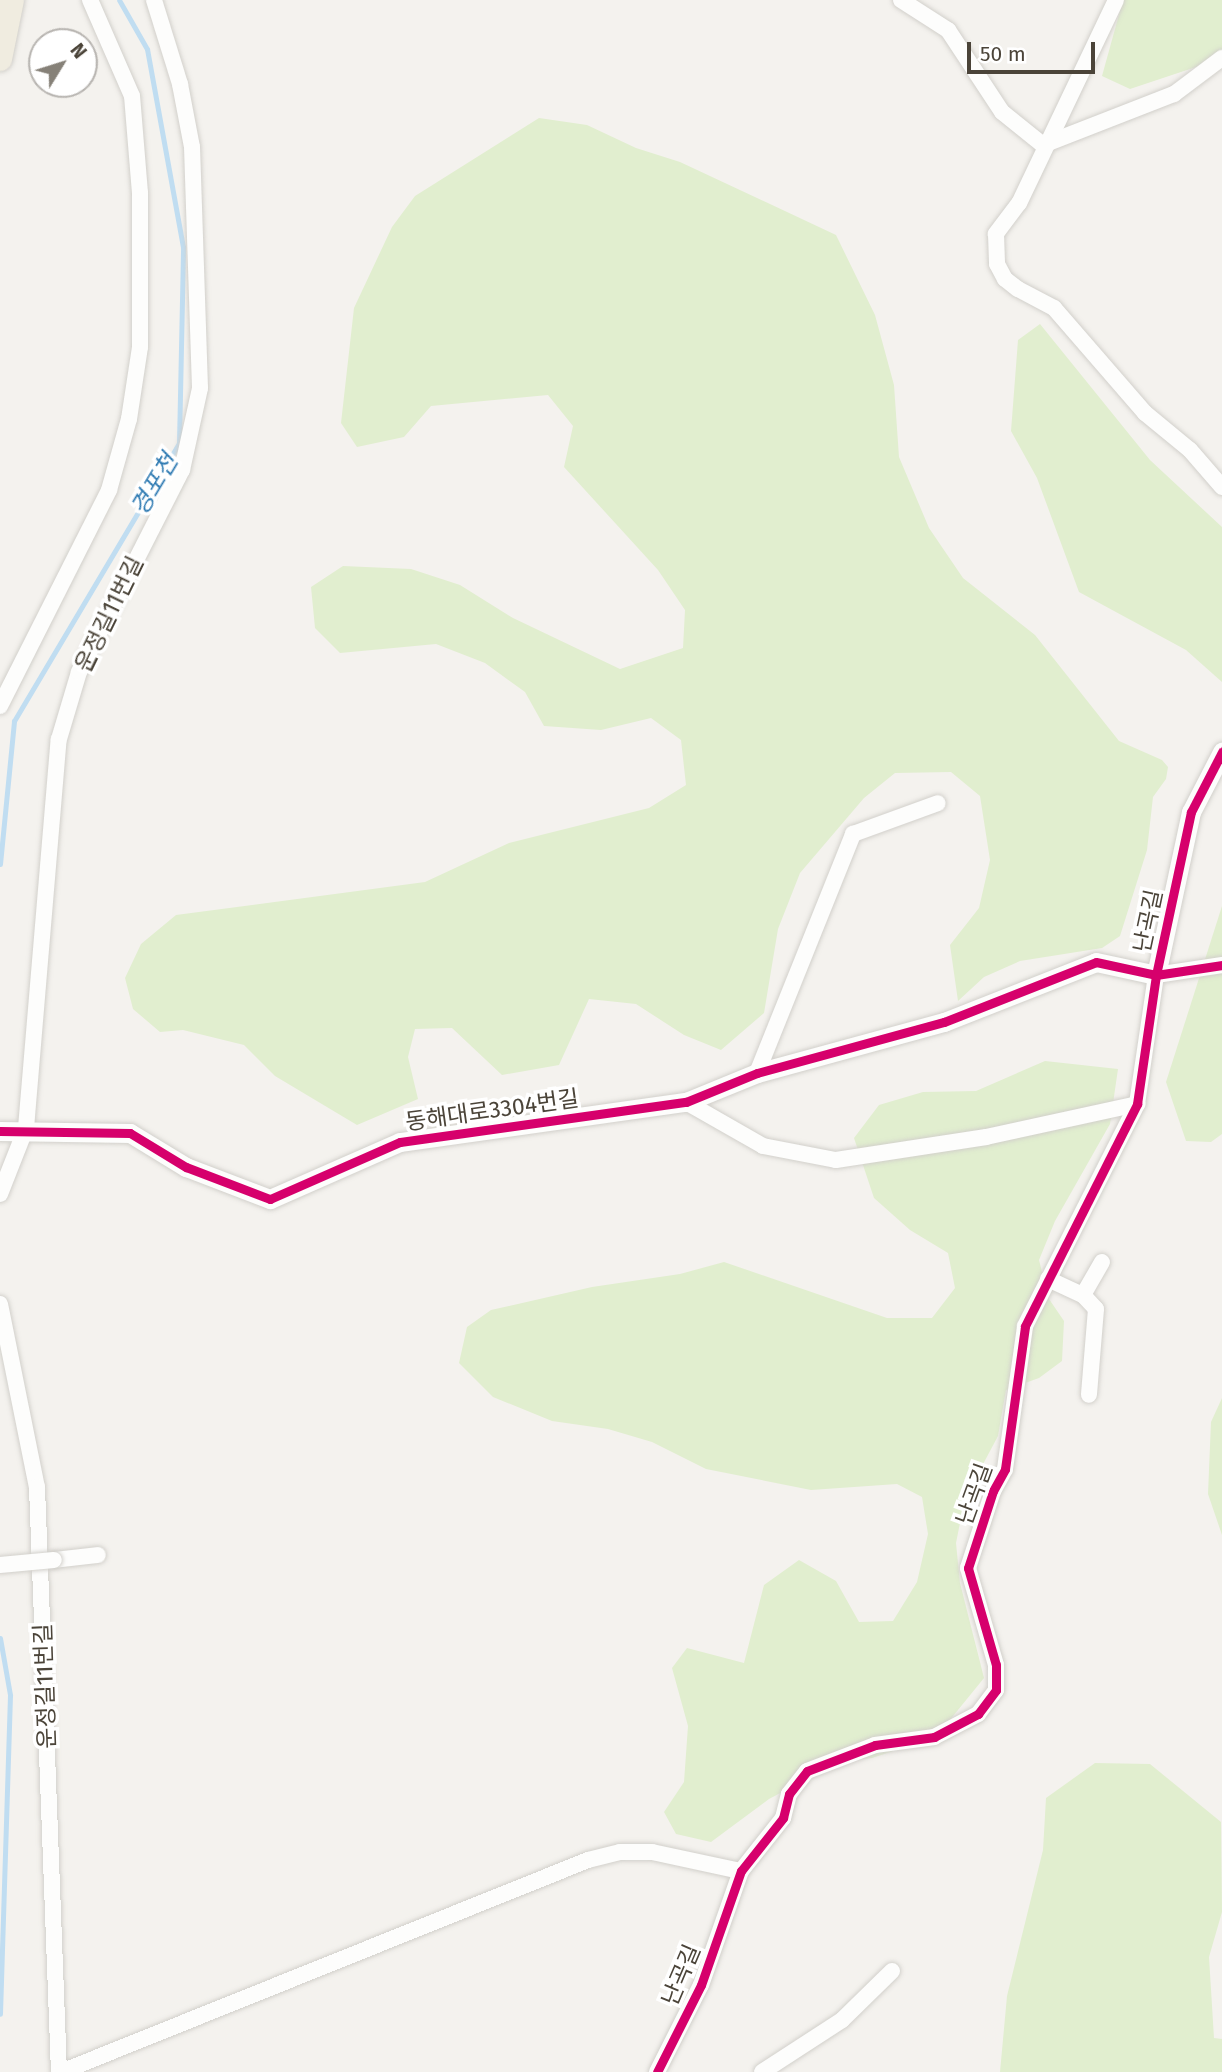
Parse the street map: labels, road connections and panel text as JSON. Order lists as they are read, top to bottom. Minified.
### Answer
{"streets":{"street":["운정길11번길","난곡길","동해대로3304번길"]},"crossings":[["운정길11번길","동해대로3304번길"],["난곡길","동해대로3304번길"]],"water":["경포천"],"scale_bar":"50 m","north":"top right"}
